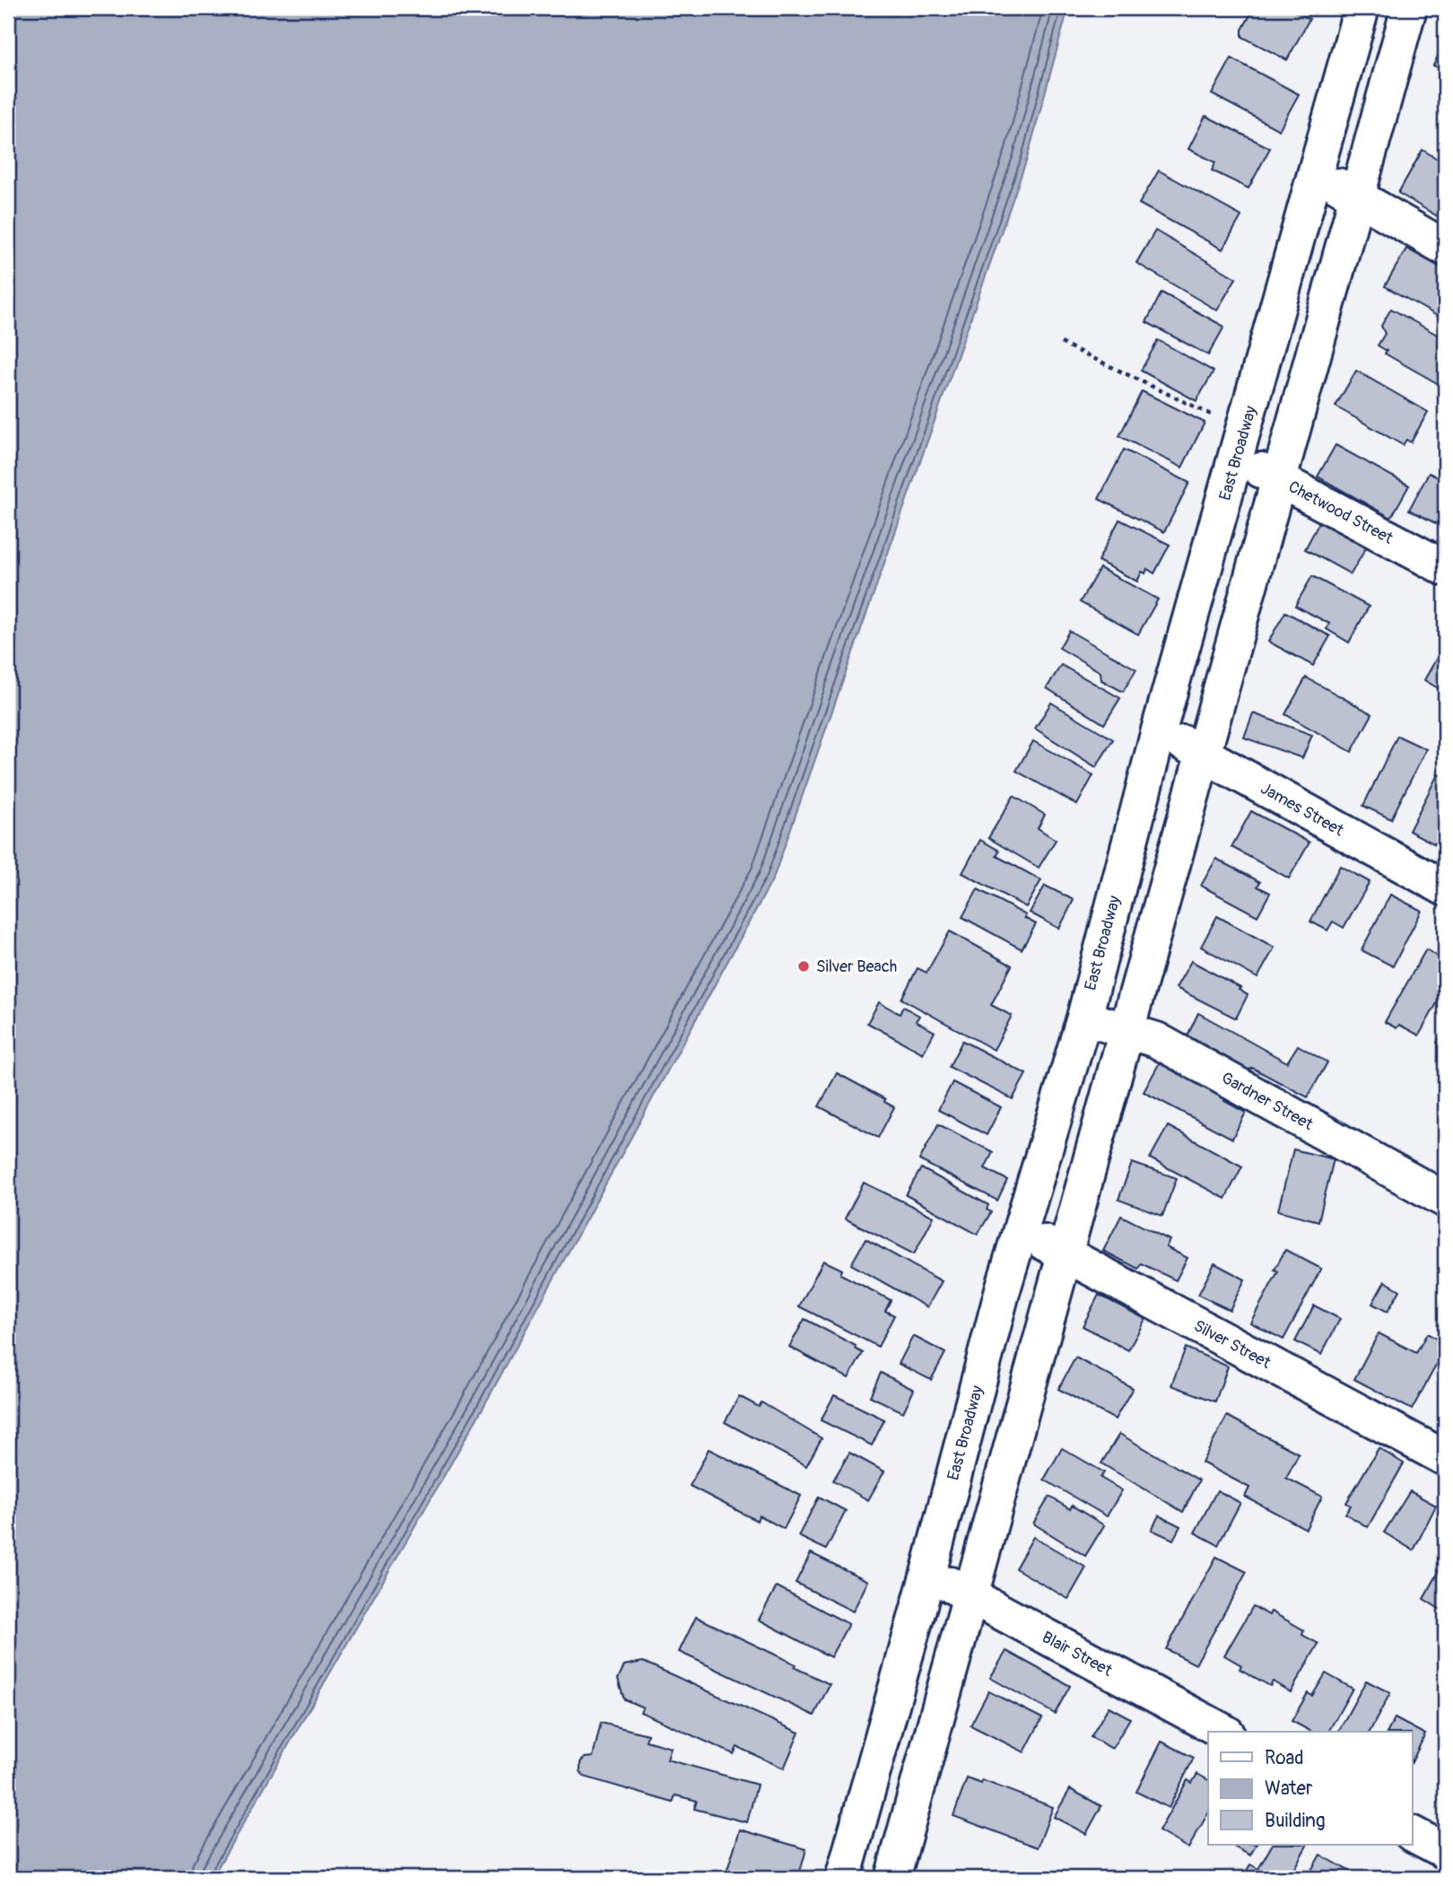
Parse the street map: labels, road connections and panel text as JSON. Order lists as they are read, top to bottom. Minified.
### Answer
{"streets":{"street":["East Broadway","Chetwood Street","James Street","Gardner Street","Silver Street","Blair Street"]},"crossings":[["East Broadway","Chetwood Street"],["East Broadway","James Street"],["East Broadway","Gardner Street"],["East Broadway","Silver Street"],["East Broadway","Blair Street"]],"places":["Silver Beach"],"legend":["Road","Water","Building"]}
